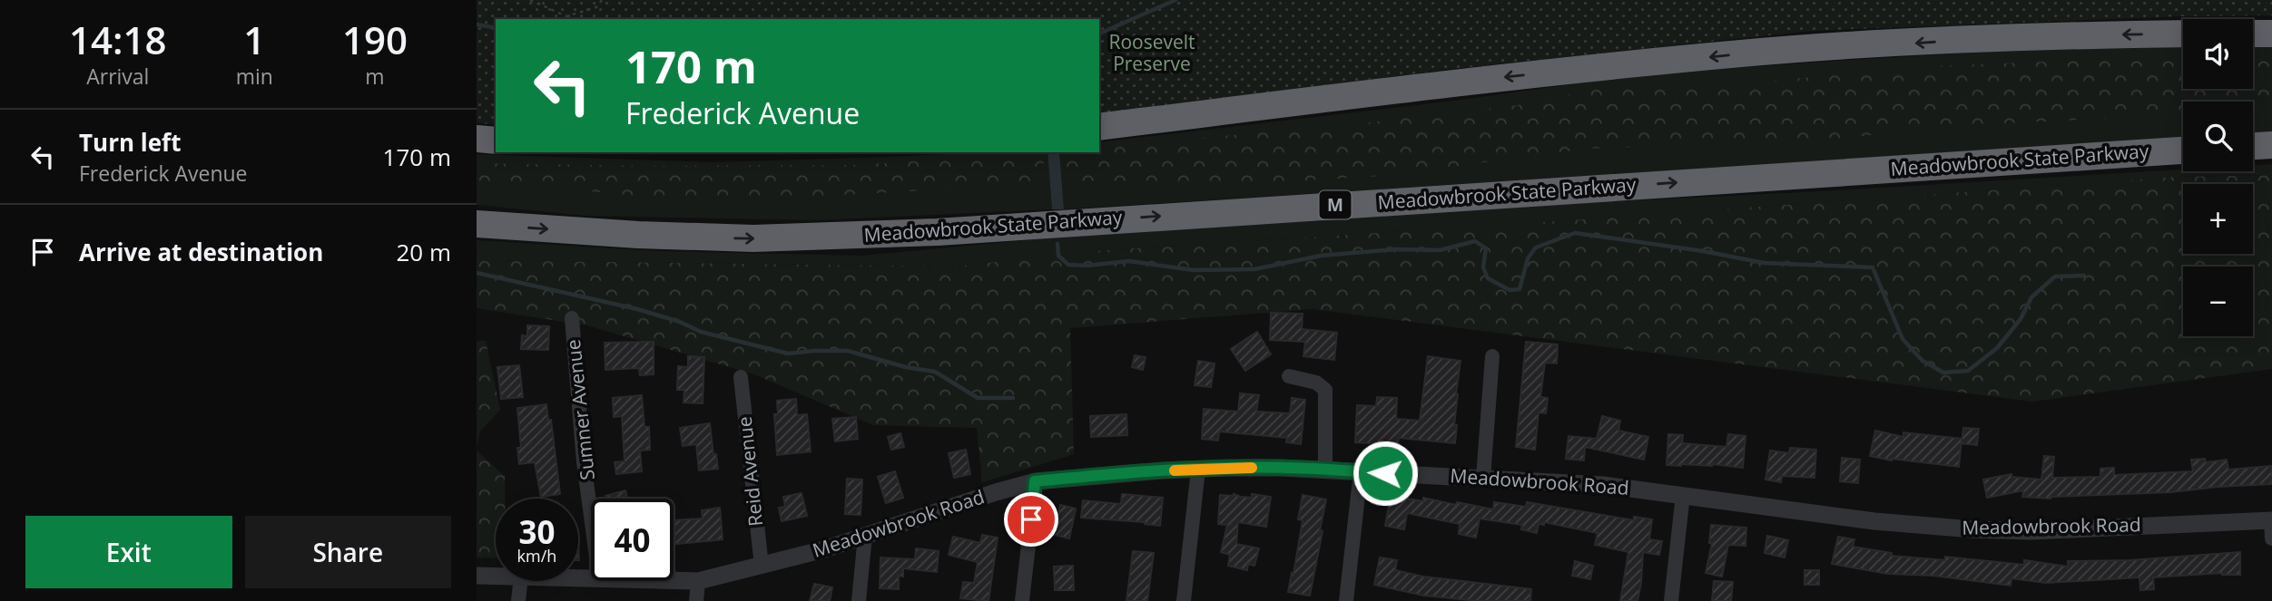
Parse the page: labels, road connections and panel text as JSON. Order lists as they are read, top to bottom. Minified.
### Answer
{"streets":{"highway":["Meadowbrook State Parkway","M"],"street":["Sumner Avenue","Reid Avenue","Meadowbrook Road"]},"crossings":[["Reid Avenue","Meadowbrook Road"]],"parks":["Roosevelt Preserve"],"page":{"eta":["14:18","Arrival","1","min","190","m"],"map_buttons":["+","−"],"turn":["170 m","Frederick Avenue"],"list":[{"name":"Turn left","note":"Frederick Avenue","value":"170 m"},{"name":"Arrive at destination","value":"20 m"}],"speed":"30 km/h","limit":"40","buttons":["Exit","Share"]}}
